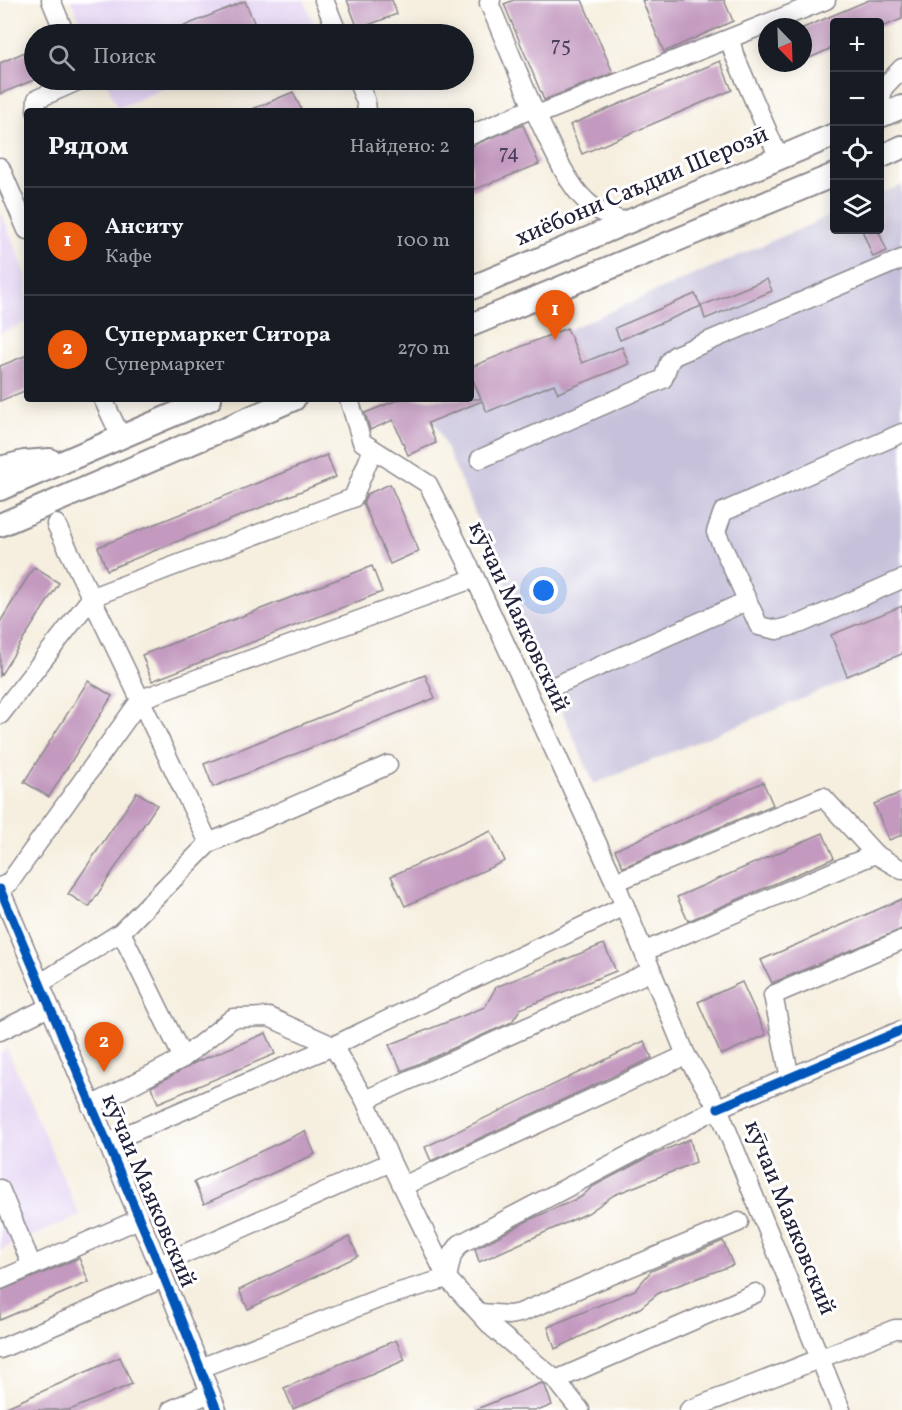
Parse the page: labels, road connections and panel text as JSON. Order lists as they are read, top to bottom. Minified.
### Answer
{"streets":{"main road":["хиёбони Саъдии Шерозӣ"],"street":["кӯчаи Маяковский"]},"house_numbers":["75","74"],"north":"bottom right","page":{"map_buttons":["+","−"],"search":"Поиск","heading":["Рядом","Найдено: 2"],"list":[{"mark":"1","name":"Анситу","note":"Кафе","value":"100 m"},{"mark":"2","name":"Супермаркет Ситора","note":"Супермаркет","value":"270 m"}],"pins":["1","2"]}}
